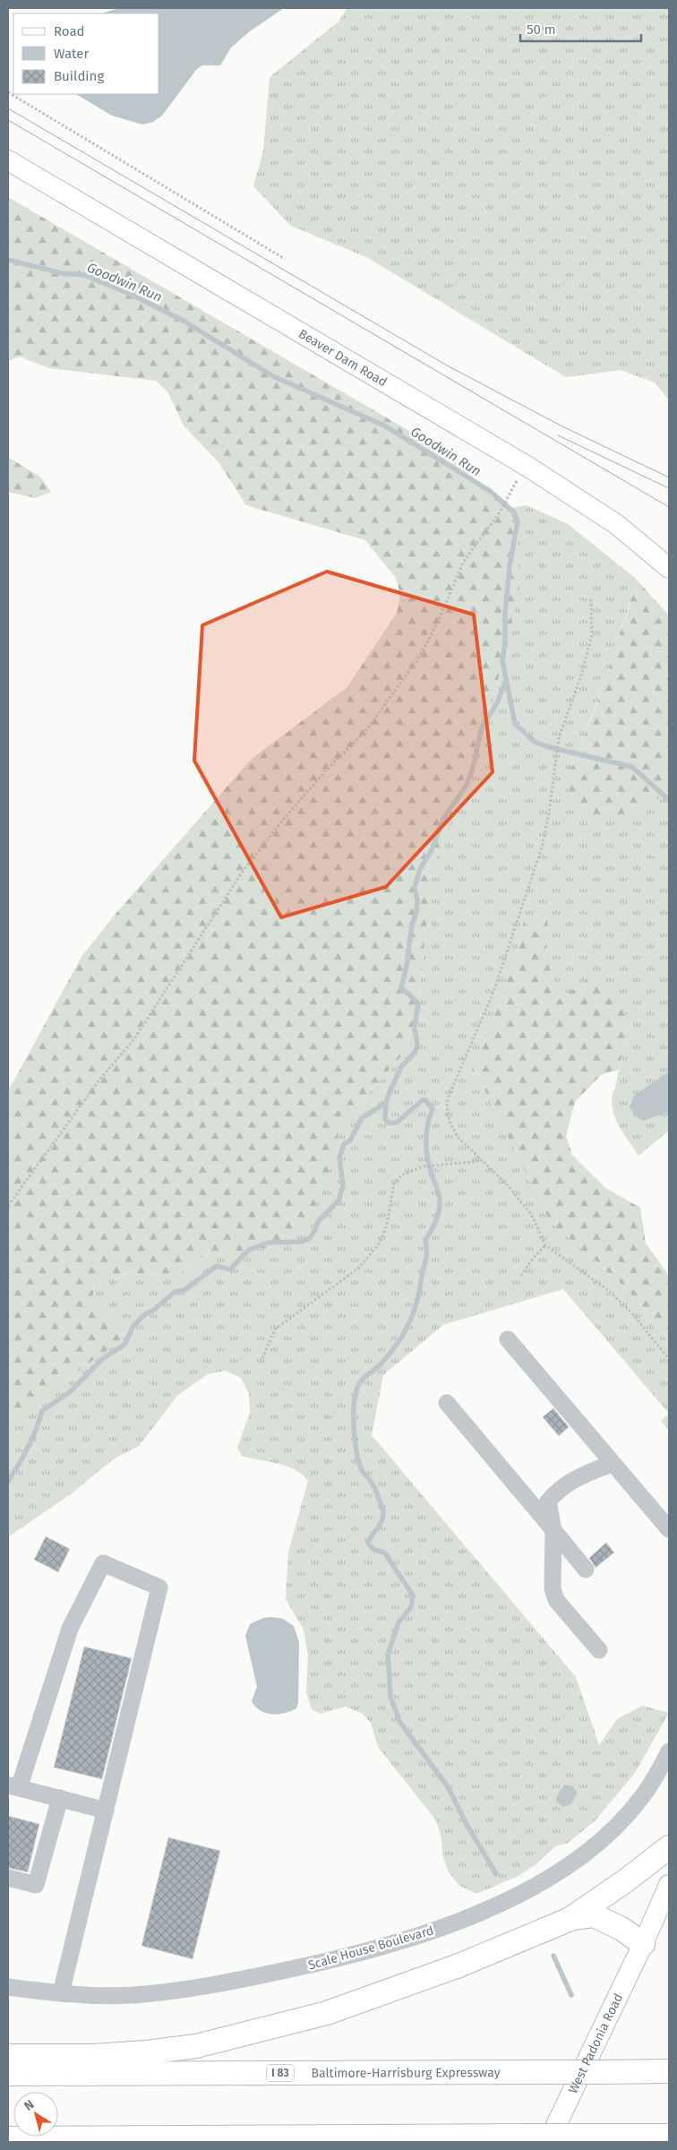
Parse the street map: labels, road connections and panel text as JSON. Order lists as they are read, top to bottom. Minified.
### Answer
{"streets":{"highway":["I 83","Baltimore-Harrisburg Expressway"],"main road":["Beaver Dam Road","West Padonia Road"],"lane":["Scale House Boulevard"]},"water":["Goodwin Run"],"legend":["Road","Water","Building"],"scale_bar":"50 m","north":"top left"}
